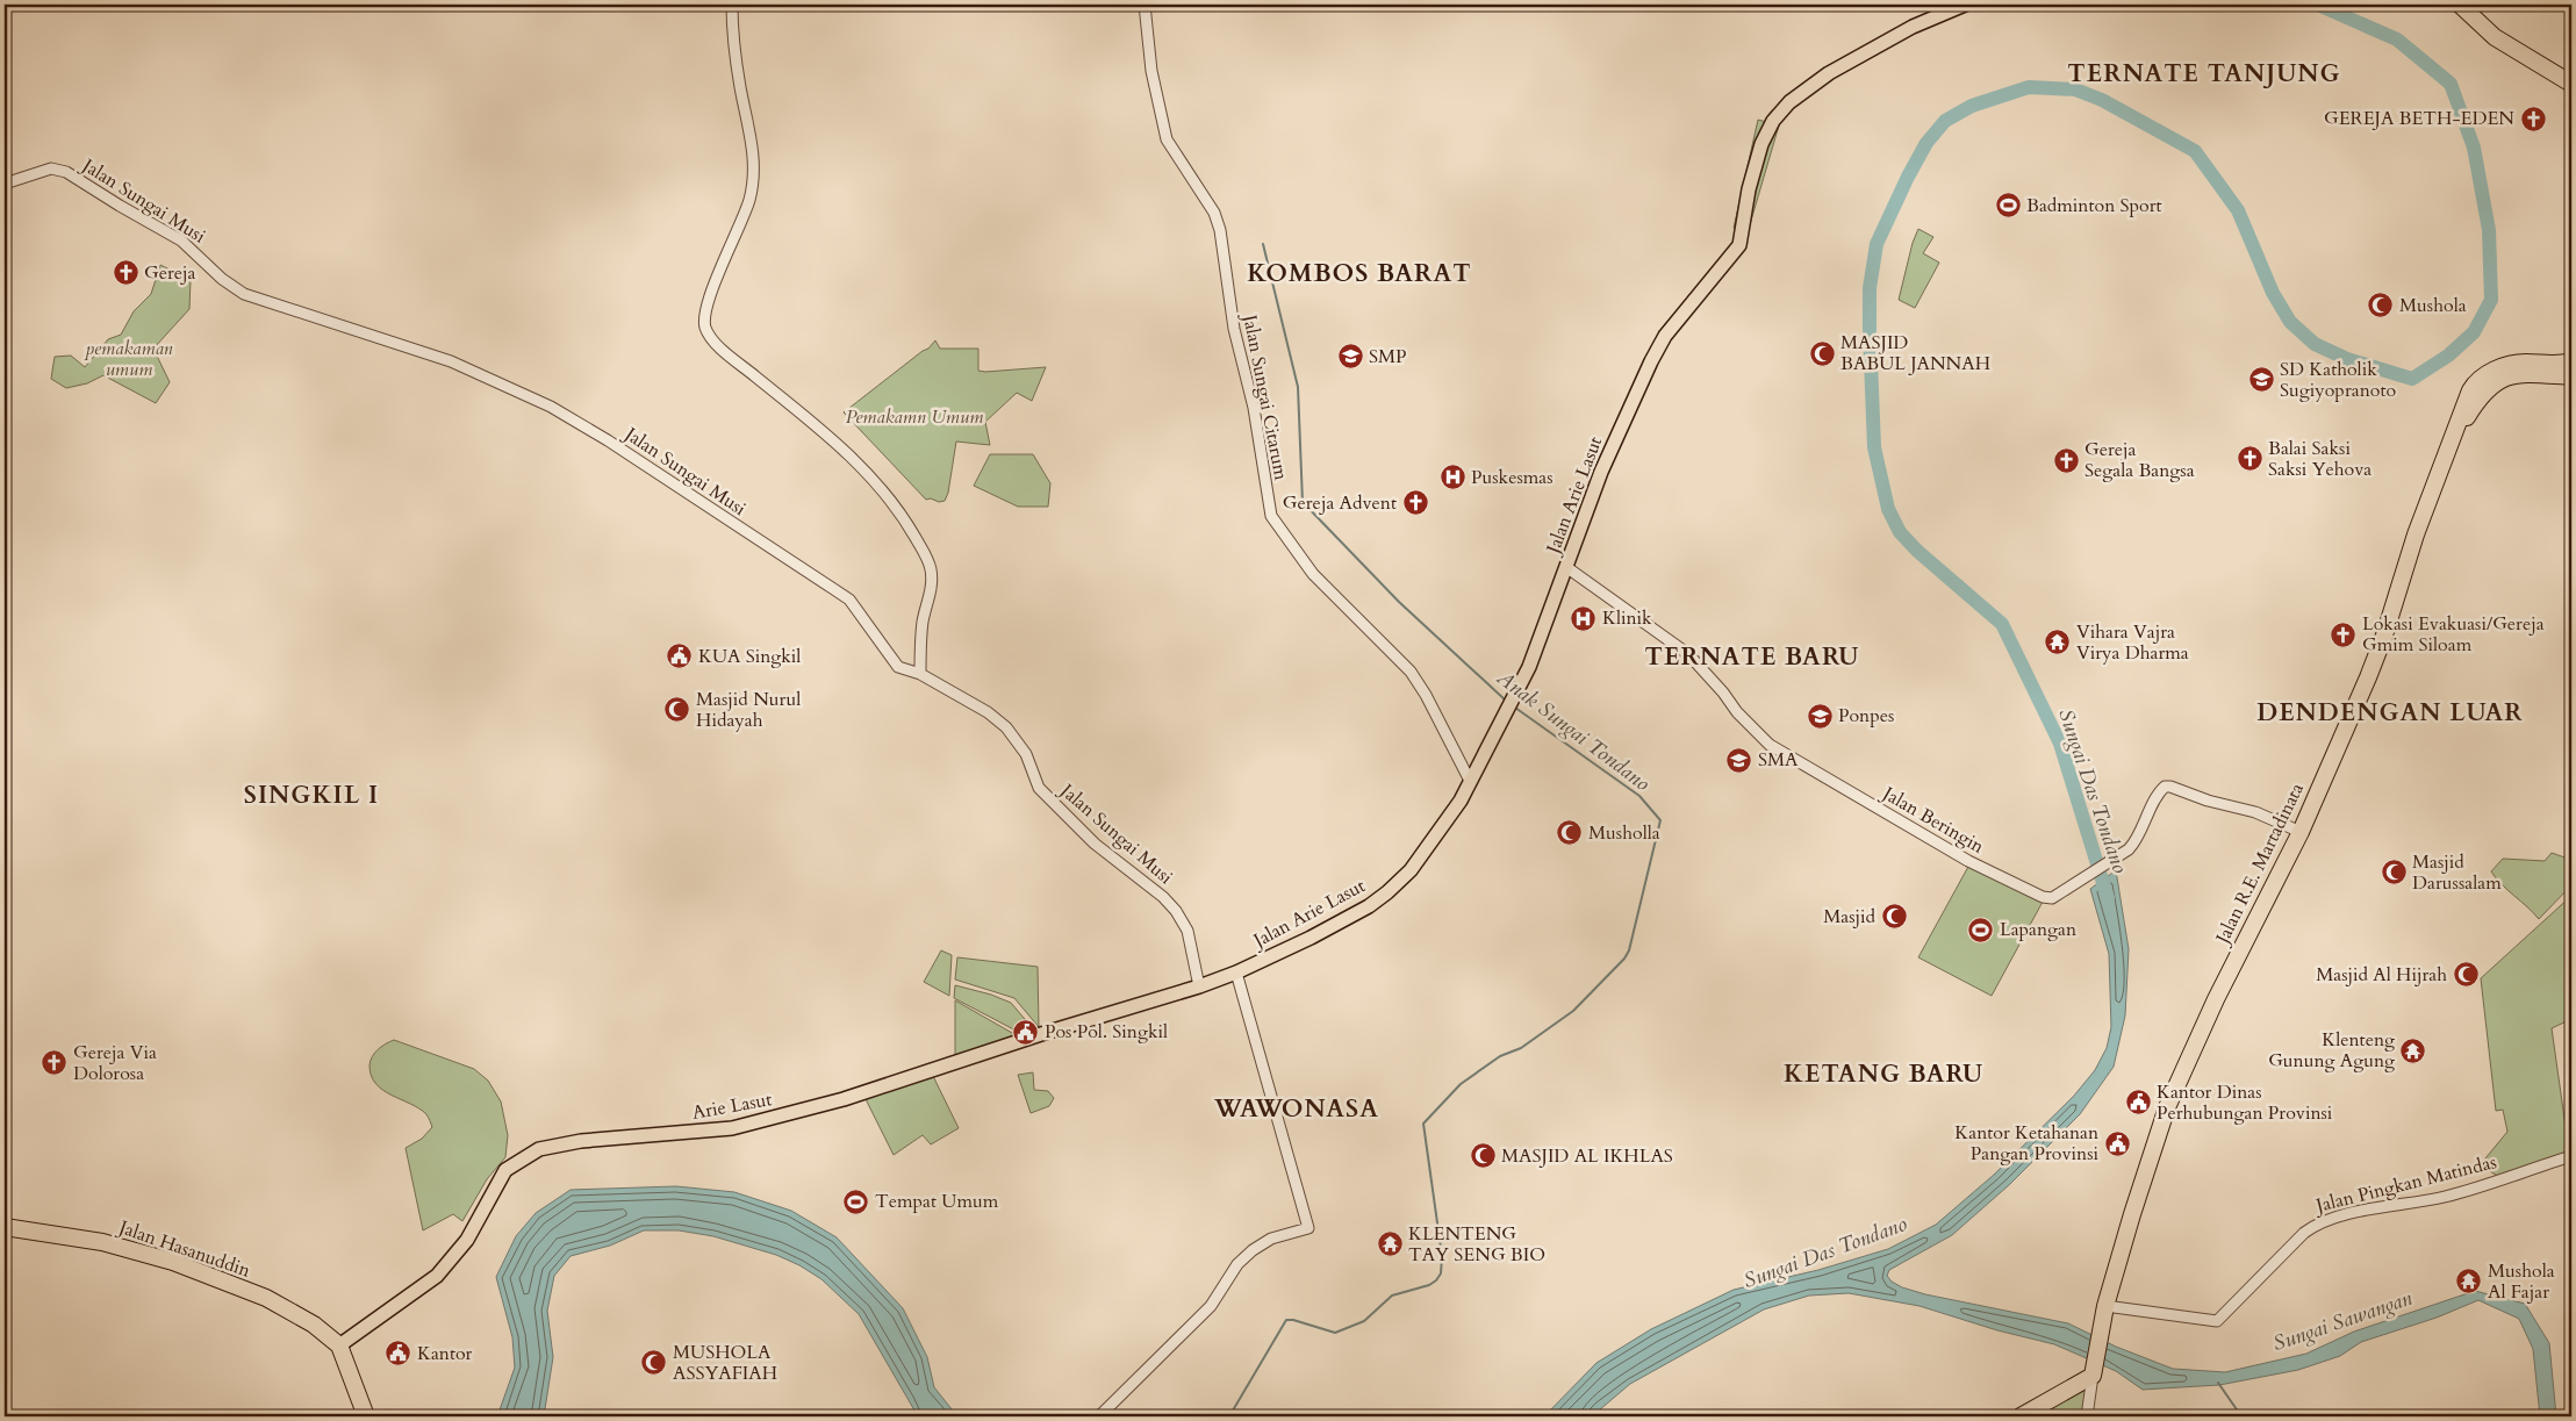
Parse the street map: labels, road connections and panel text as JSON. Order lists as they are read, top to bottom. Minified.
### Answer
{"streets":{"highway":["Jalan R.E. Martadinata","Jalan Hasanuddin"],"main road":["Jalan Arie Lasut","Arie Lasut"],"street":["Jalan Sungai Musi","Jalan Sungai Citarum","Jalan Beringin","Jalan Pingkan Matindas"]},"crossings":[["Jalan Sungai Musi","Jalan Arie Lasut"],["Jalan Sungai Musi","Arie Lasut"],["Jalan Sungai Citarum","Jalan Arie Lasut"],["Jalan Arie Lasut","Jalan Beringin"],["Jalan Arie Lasut","Arie Lasut"],["Jalan Beringin","Jalan R.E. Martadinata"],["Jalan R.E. Martadinata","Jalan Pingkan Matindas"],["Arie Lasut","Jalan Hasanuddin"]],"districts":["TERNATE TANJUNG","KOMBOS BARAT","TERNATE BARU","DENDENGAN LUAR","SINGKIL I","KETANG BARU","WAWONASA"],"water":["Anak Sungai Tondano","Sungai Das Tondano","Sungai Sawangan"],"parks":["pemakaman umum","Pemakamn Umum"],"places":{"church":["GEREJA BETH-EDEN","Gereja","Balai Saksi Saksi Yehova","Gereja Segala Bangsa","Gereja Advent","Lokasi Evakuasi/Gereja Gmim Siloam","Gereja Via Dolorosa"],"sports":["Badminton Sport","Lapangan","Tempat Umum"],"mosque":["Mushola","MASJID BABUL JANNAH","Masjid Nurul Hidayah","Musholla","Masjid Darussalam","Masjid","Masjid Al Hijrah","MASJID AL IKHLAS","MUSHOLA ASSYAFIAH"],"school or university":["SMP","SD Katholik Sugiyopranoto","Ponpes","SMA"],"hospital":["Puskesmas","Klinik"],"temple":["Vihara Vajra Virya Dharma","Klenteng Gunung Agung","KLENTENG TAY SENG BIO","Mushola Al Fajar"],"public building":["KUA Singkil","Pos Pol. Singkil","Kantor Dinas Perhubungan Provinsi","Kantor Ketahanan Pangan Provinsi","Kantor"]}}
